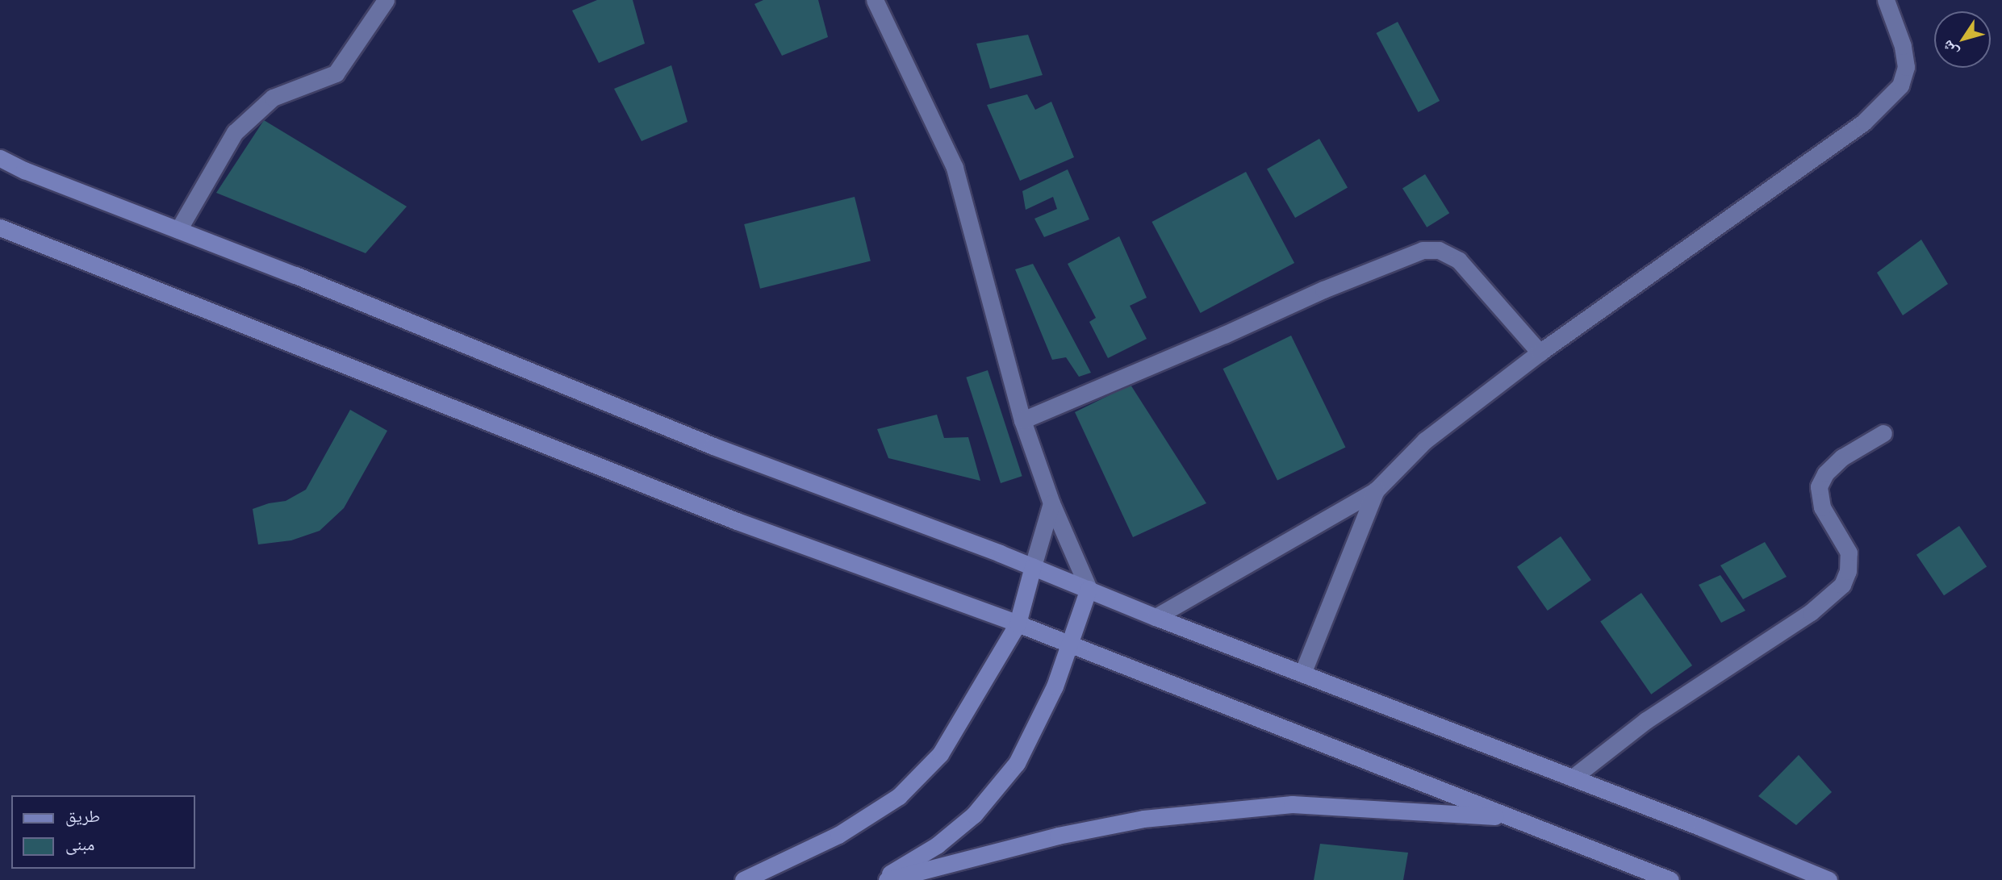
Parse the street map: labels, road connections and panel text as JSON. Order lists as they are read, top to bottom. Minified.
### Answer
{"legend":["طريق","مبنى"],"north":"bottom left"}
